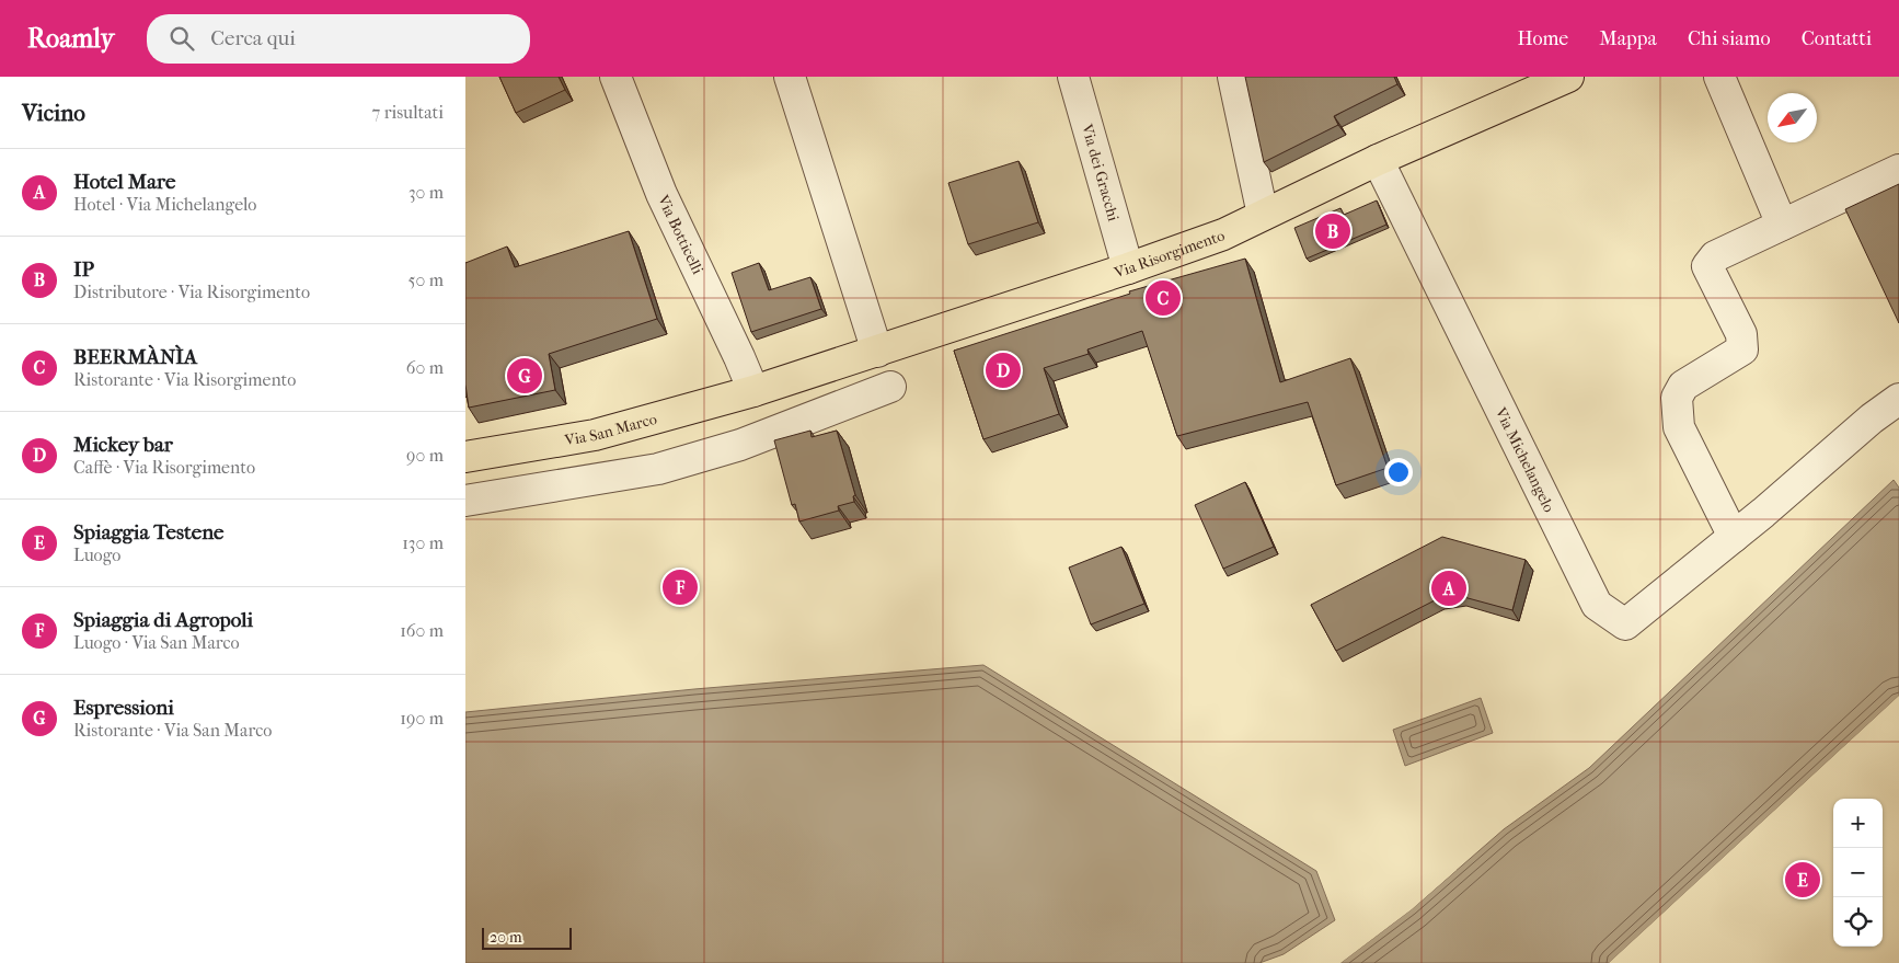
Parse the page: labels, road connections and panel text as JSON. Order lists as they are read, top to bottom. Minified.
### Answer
{"streets":{"main road":["Via Risorgimento","Via San Marco"],"street":["Via dei Gracchi","Via Botticelli","Via Michelangelo"]},"crossings":[["Via dei Gracchi","Via Risorgimento"],["Via Botticelli","Via Risorgimento"],["Via Botticelli","Via San Marco"],["Via Risorgimento","Via San Marco"],["Via Risorgimento","Via Michelangelo"]],"scale_bar":"20 m","north":"bottom left","page":{"header":"Roamly","search":"Cerca qui","nav":["Home","Mappa","Chi siamo","Contatti"],"heading":["Vicino","7 risultati"],"list":[{"mark":"A","name":"Hotel Mare","note":"Hotel · Via Michelangelo","value":"30 m"},{"mark":"B","name":"IP","note":"Distributore · Via Risorgimento","value":"50 m"},{"mark":"C","name":"BEERMÀNÌA","note":"Ristorante · Via Risorgimento","value":"60 m"},{"mark":"D","name":"Mickey bar","note":"Caffè · Via Risorgimento","value":"90 m"},{"mark":"E","name":"Spiaggia Testene","note":"Luogo","value":"130 m"},{"mark":"F","name":"Spiaggia di Agropoli","note":"Luogo · Via San Marco","value":"160 m"},{"mark":"G","name":"Espressioni","note":"Ristorante · Via San Marco","value":"190 m"}],"pins":["B","C","D","G","F","A","E"],"map_buttons":["+","−"],"scale":"20 m"}}
